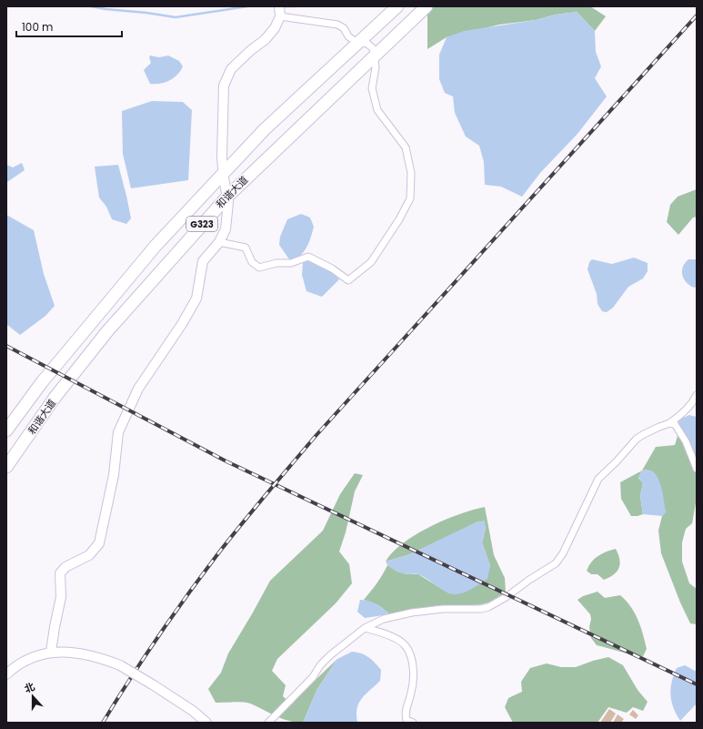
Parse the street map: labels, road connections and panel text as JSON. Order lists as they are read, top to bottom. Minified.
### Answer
{"streets":{"highway":["和谐大道","G323"]},"scale_bar":"100 m","north":"top"}
